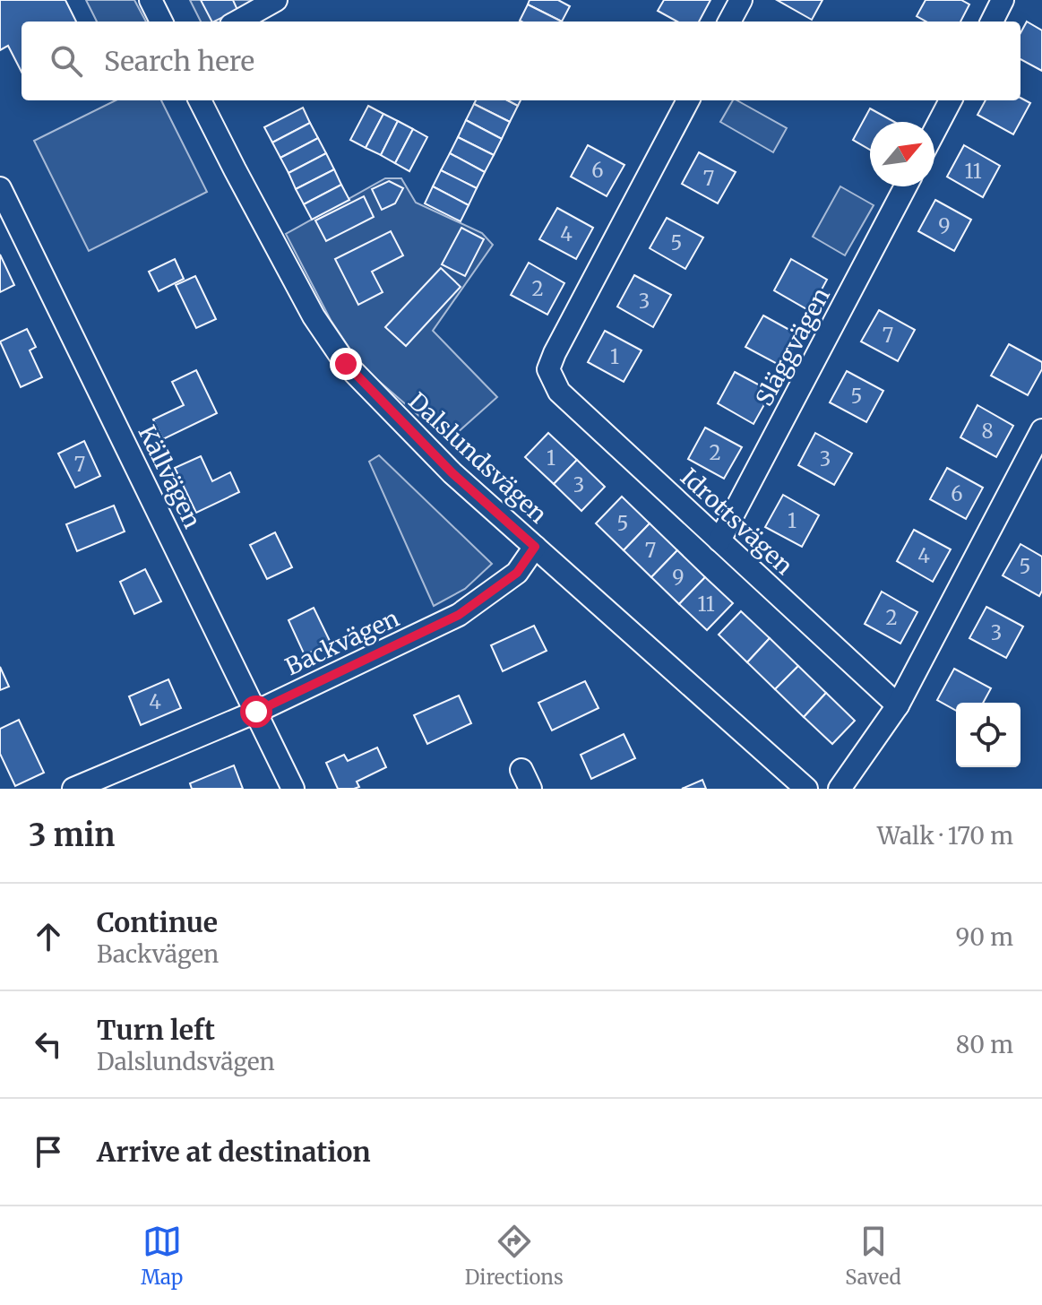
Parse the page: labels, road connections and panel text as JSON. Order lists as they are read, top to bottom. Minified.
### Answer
{"streets":{"street":["Släggvägen","Dalslundsvägen","Källvägen","Idrottsvägen","Backvägen"]},"crossings":[["Släggvägen","Idrottsvägen"],["Dalslundsvägen","Backvägen"],["Källvägen","Backvägen"]],"house_numbers":["6","11","7","9","4","5","2","3","7","1","5","8","2","1","3","7","3","6","1","5","7","4","5","9","11","2","3","4"],"north":"top right","page":{"search":"Search here","heading":["3 min","Walk · 170 m"],"list":[["Continue","Backvägen","90 m"],["Turn left","Dalslundsvägen","80 m"],"Arrive at destination"],"nav":["Map","Directions","Saved"]}}
